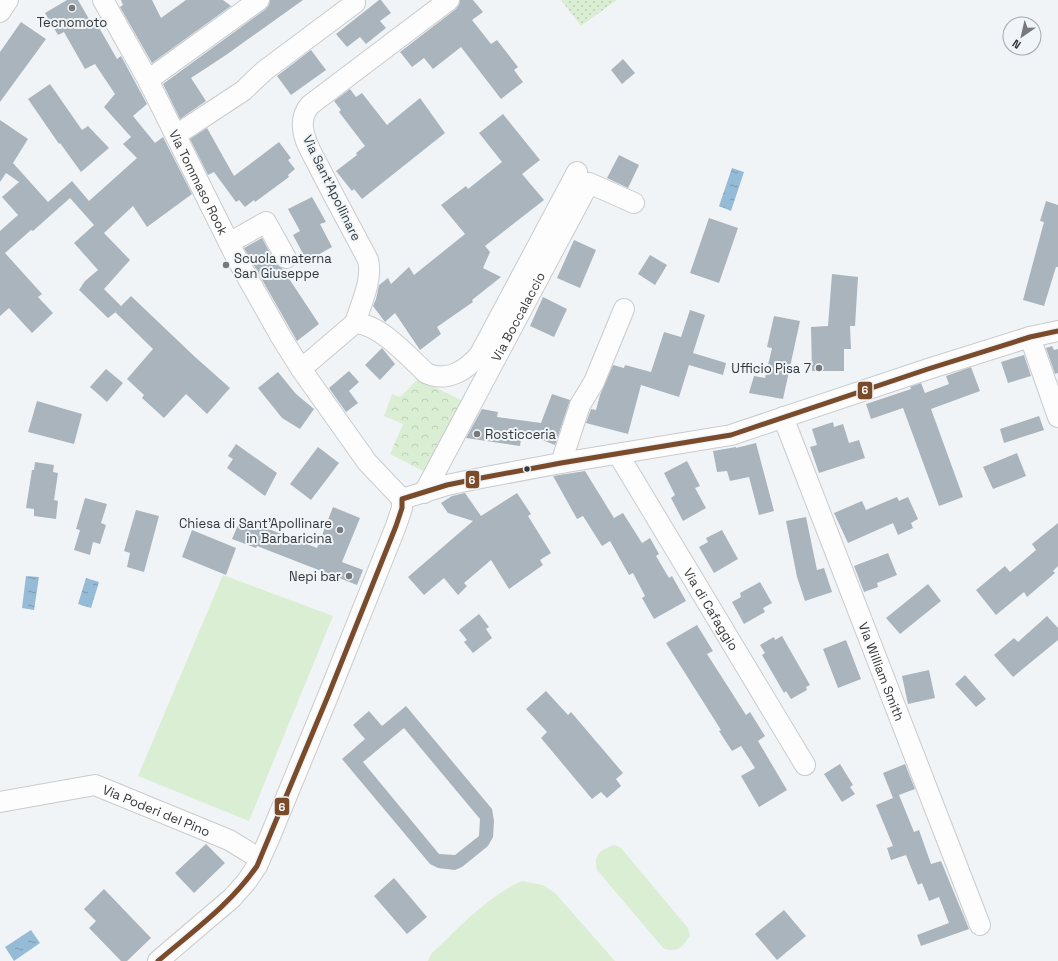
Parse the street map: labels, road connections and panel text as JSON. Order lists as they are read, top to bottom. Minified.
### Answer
{"streets":{"street":["Via Tommaso Rook","Via Sant'Apollinare","Via Boccalaccio","Via di Cafaggio","Via William Smith","Via Poderi del Pino"]},"places":["Tecnomoto","Scuola materna San Giuseppe","Ufficio Pisa 7","Rosticceria","Chiesa di Sant'Apollinare in Barbaricina","Nepi bar"],"lines":["transit line 6"],"north":"bottom left"}
